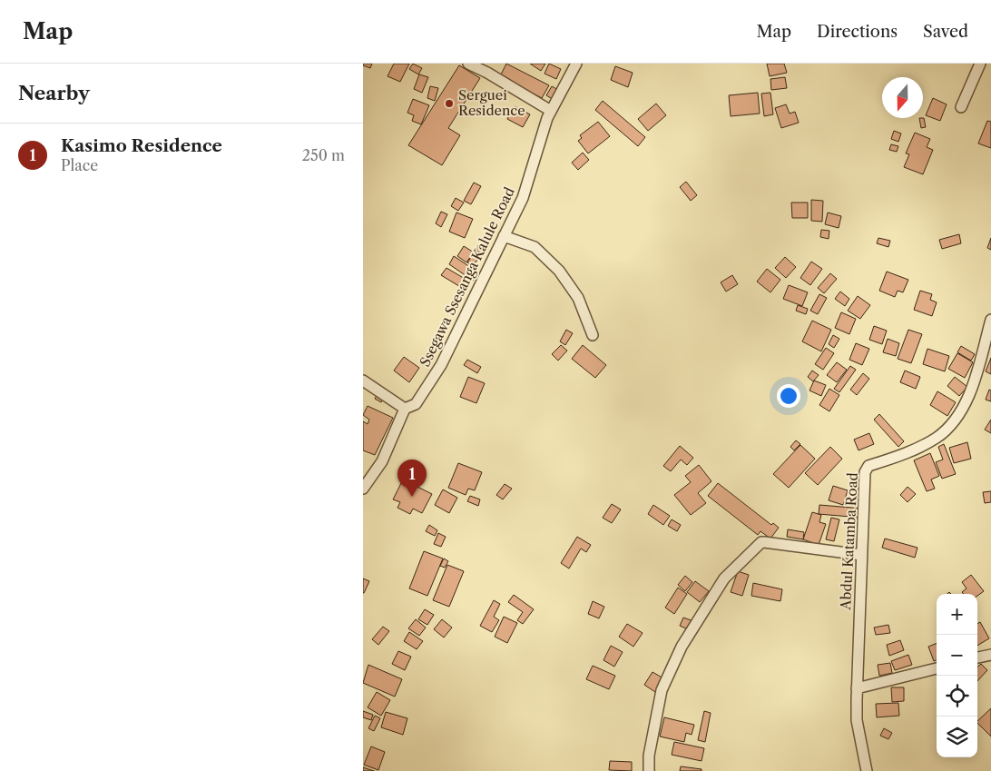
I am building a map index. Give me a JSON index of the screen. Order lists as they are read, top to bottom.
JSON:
{
  "streets": {
    "street": ["Ssegawa Ssesanga Kalule Road", "Abdul Katamba Road"]
  },
  "places": ["Serguei Residence"],
  "north": "bottom",
  "page": {
    "header": "Map",
    "nav": ["Map", "Directions", "Saved"],
    "heading": "Nearby",
    "list": [
      {
        "mark": "1",
        "name": "Kasimo Residence",
        "note": "Place",
        "value": "250 m"
      }
    ],
    "pins": "1",
    "map_buttons": ["+", "−"]
  }
}
